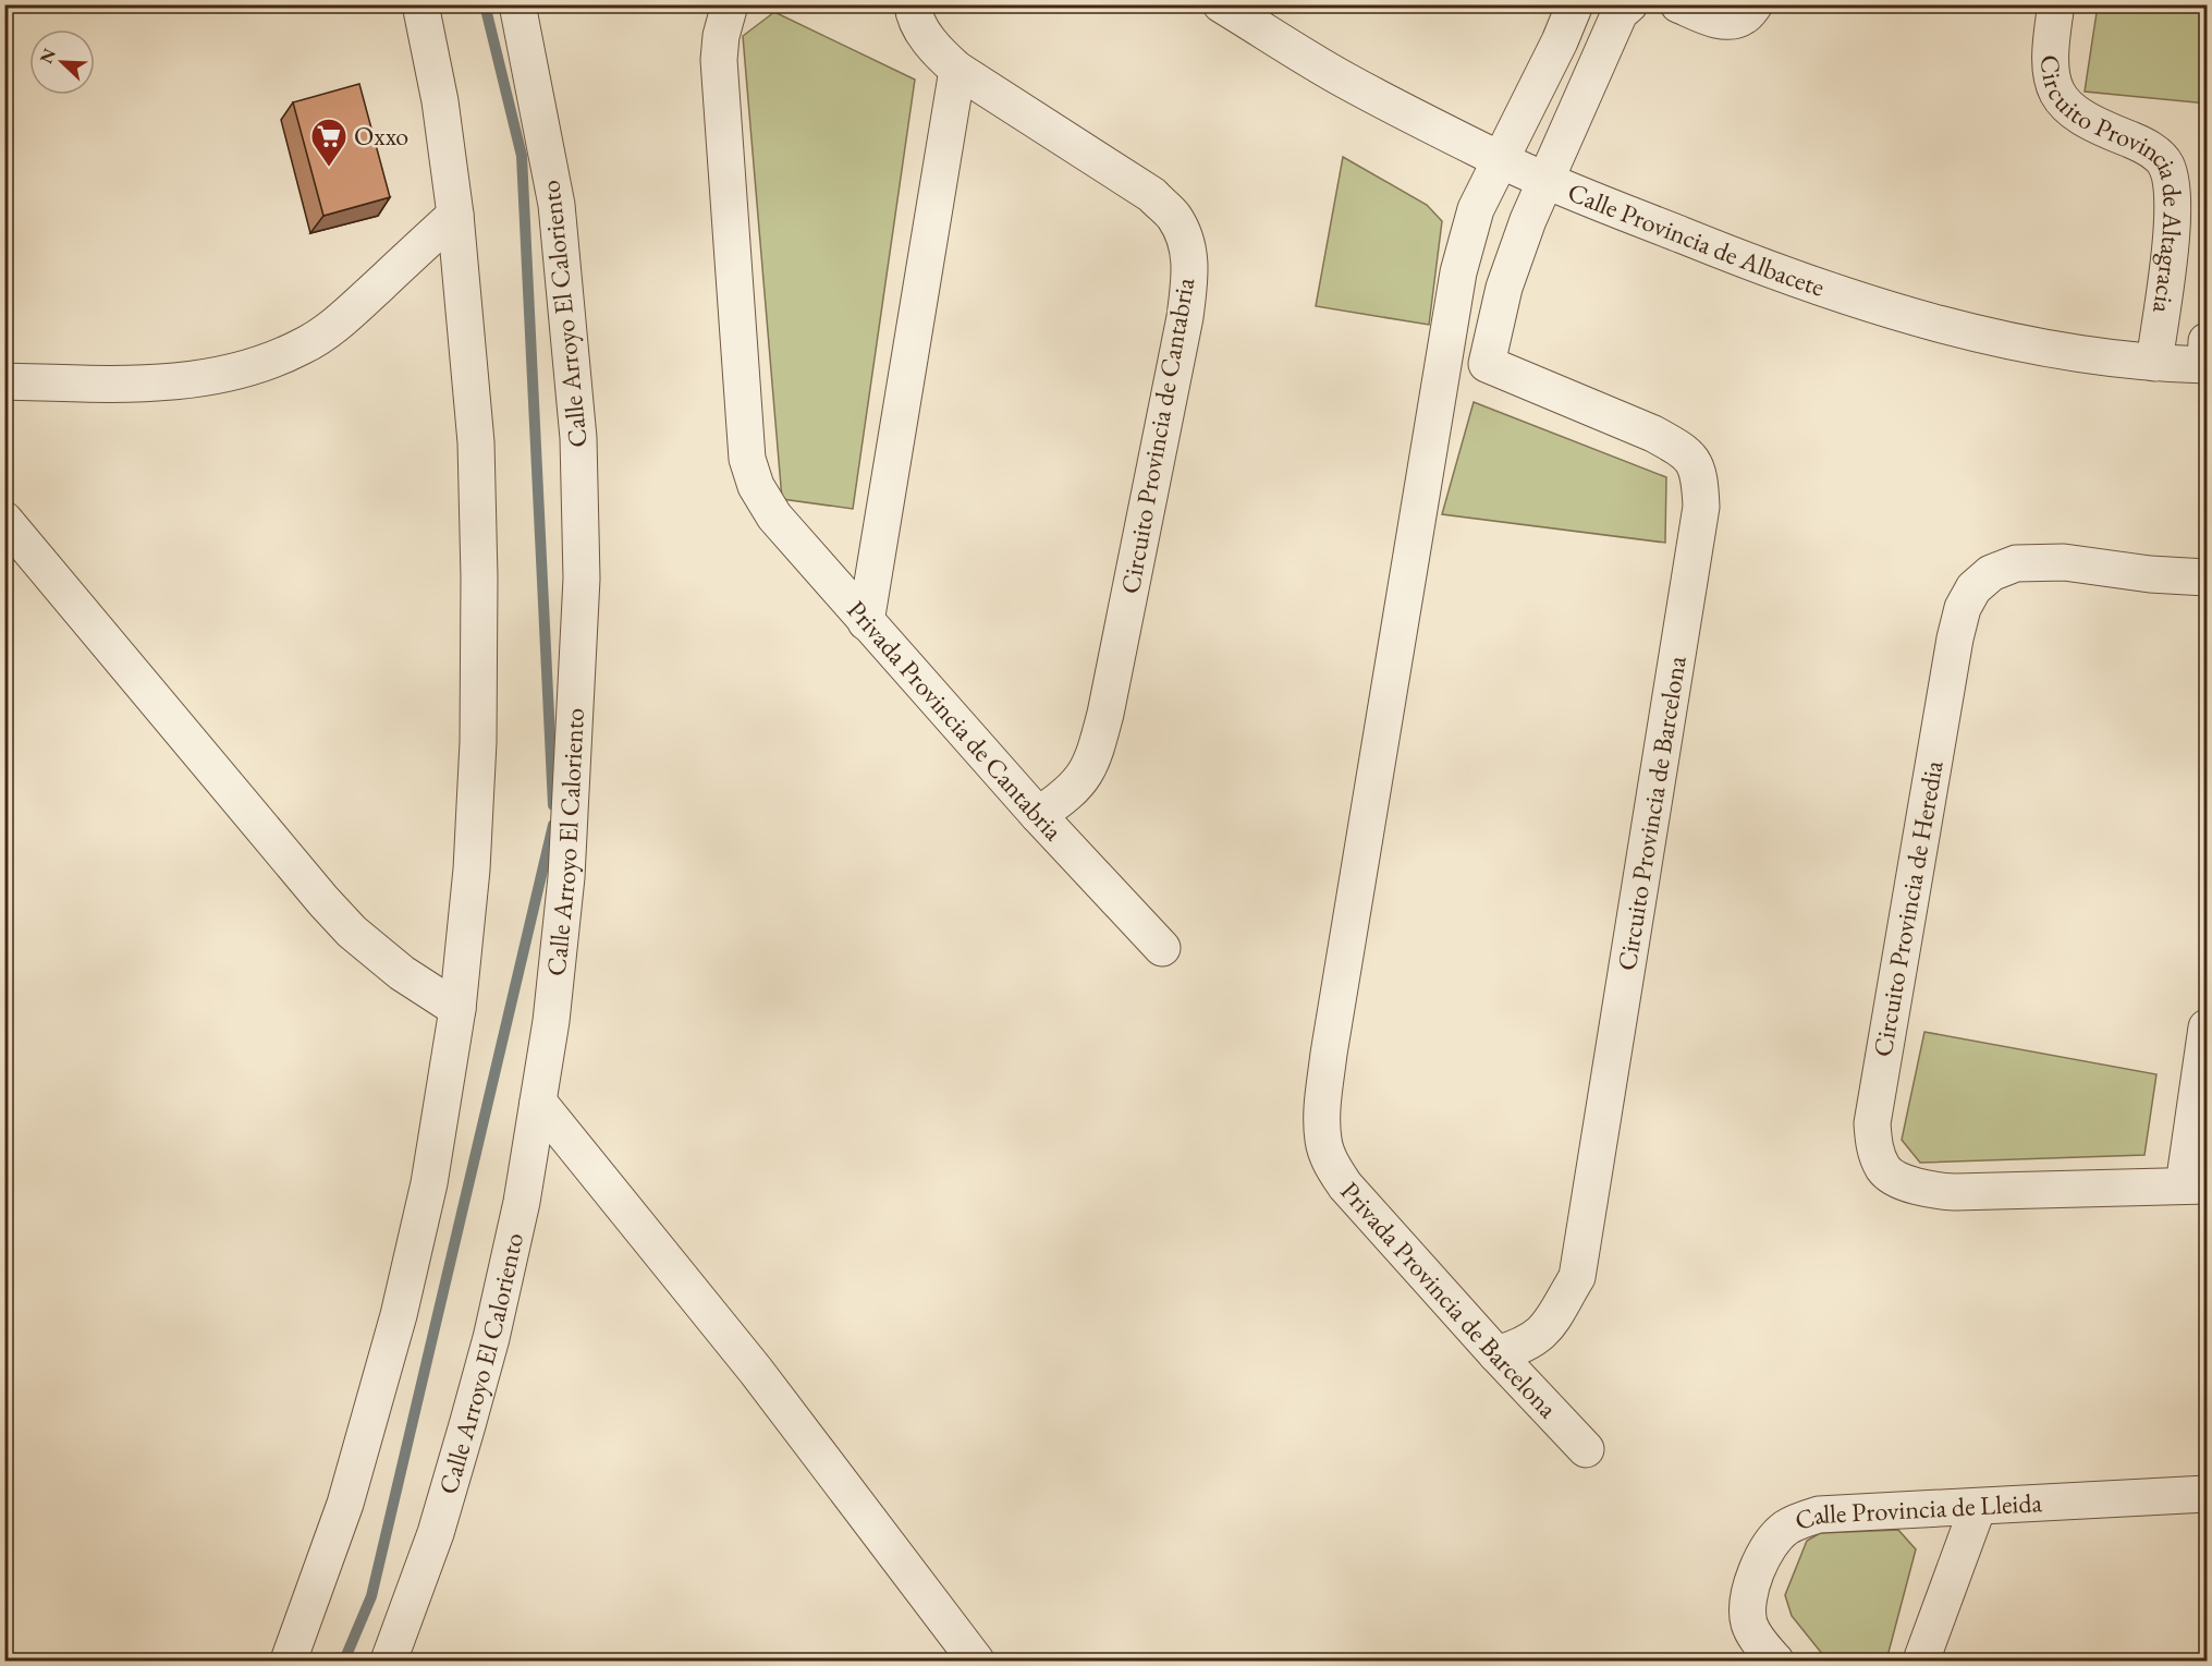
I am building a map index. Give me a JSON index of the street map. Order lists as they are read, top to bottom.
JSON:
{
  "streets": {
    "street": [
      "Circuito Provincia de Altagracia",
      "Calle Provincia de Albacete",
      "Calle Arroyo El Caloriento",
      "Circuito Provincia de Cantabria",
      "Privada Provincia de Cantabria",
      "Circuito Provincia de Barcelona",
      "Circuito Provincia de Heredia",
      "Privada Provincia de Barcelona",
      "Calle Provincia de Lleida"
    ]
  },
  "crossings": [
    ["Circuito Provincia de Altagracia", "Calle Provincia de Albacete"],
    ["Circuito Provincia de Cantabria", "Privada Provincia de Cantabria"],
    ["Circuito Provincia de Barcelona", "Privada Provincia de Barcelona"]
  ],
  "places": {
    "supermarket": ["Oxxo"]
  },
  "north": "top left"
}
